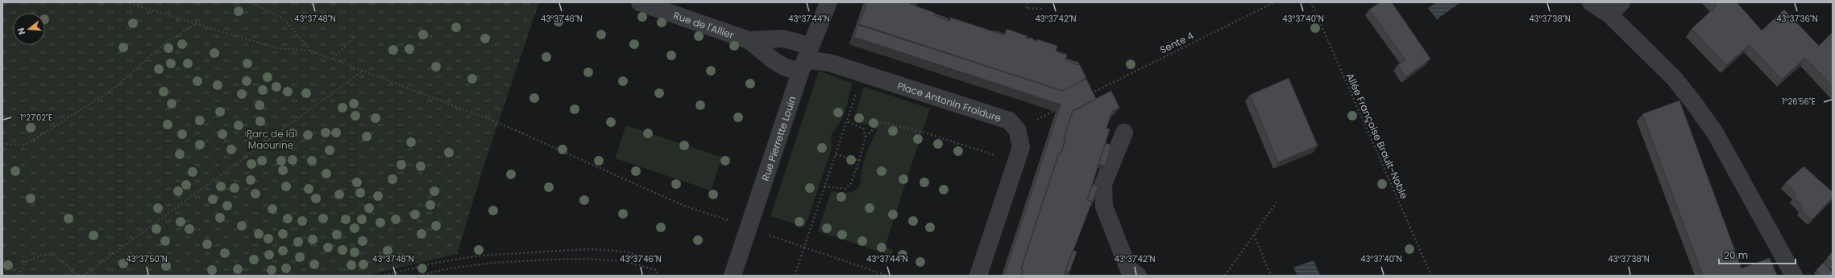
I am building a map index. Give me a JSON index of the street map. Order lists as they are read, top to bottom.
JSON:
{
  "streets": {
    "street": ["Rue de l'Allier", "Place Antonin Froidure", "Rue Pierrette Louin"],
    "path": ["Sente 4", "Allée Françoise Brault-Noble"]
  },
  "crossings": [
    ["Rue de l'Allier", "Place Antonin Froidure"],
    ["Rue de l'Allier", "Rue Pierrette Louin"],
    ["Place Antonin Froidure", "Rue Pierrette Louin"]
  ],
  "parks": ["Parc de la Maourine"],
  "scale_bar": "20 m",
  "north": "left",
  "coordinates": [
    "43°37'36\"N",
    "43°37'44\"N",
    "43°37'38\"N",
    "43°37'48\"N",
    "43°37'46\"N",
    "43°37'42\"N",
    "43°37'40\"N",
    "1°26'56\"E",
    "1°27'02\"E",
    "43°37'50\"N"
  ]
}
